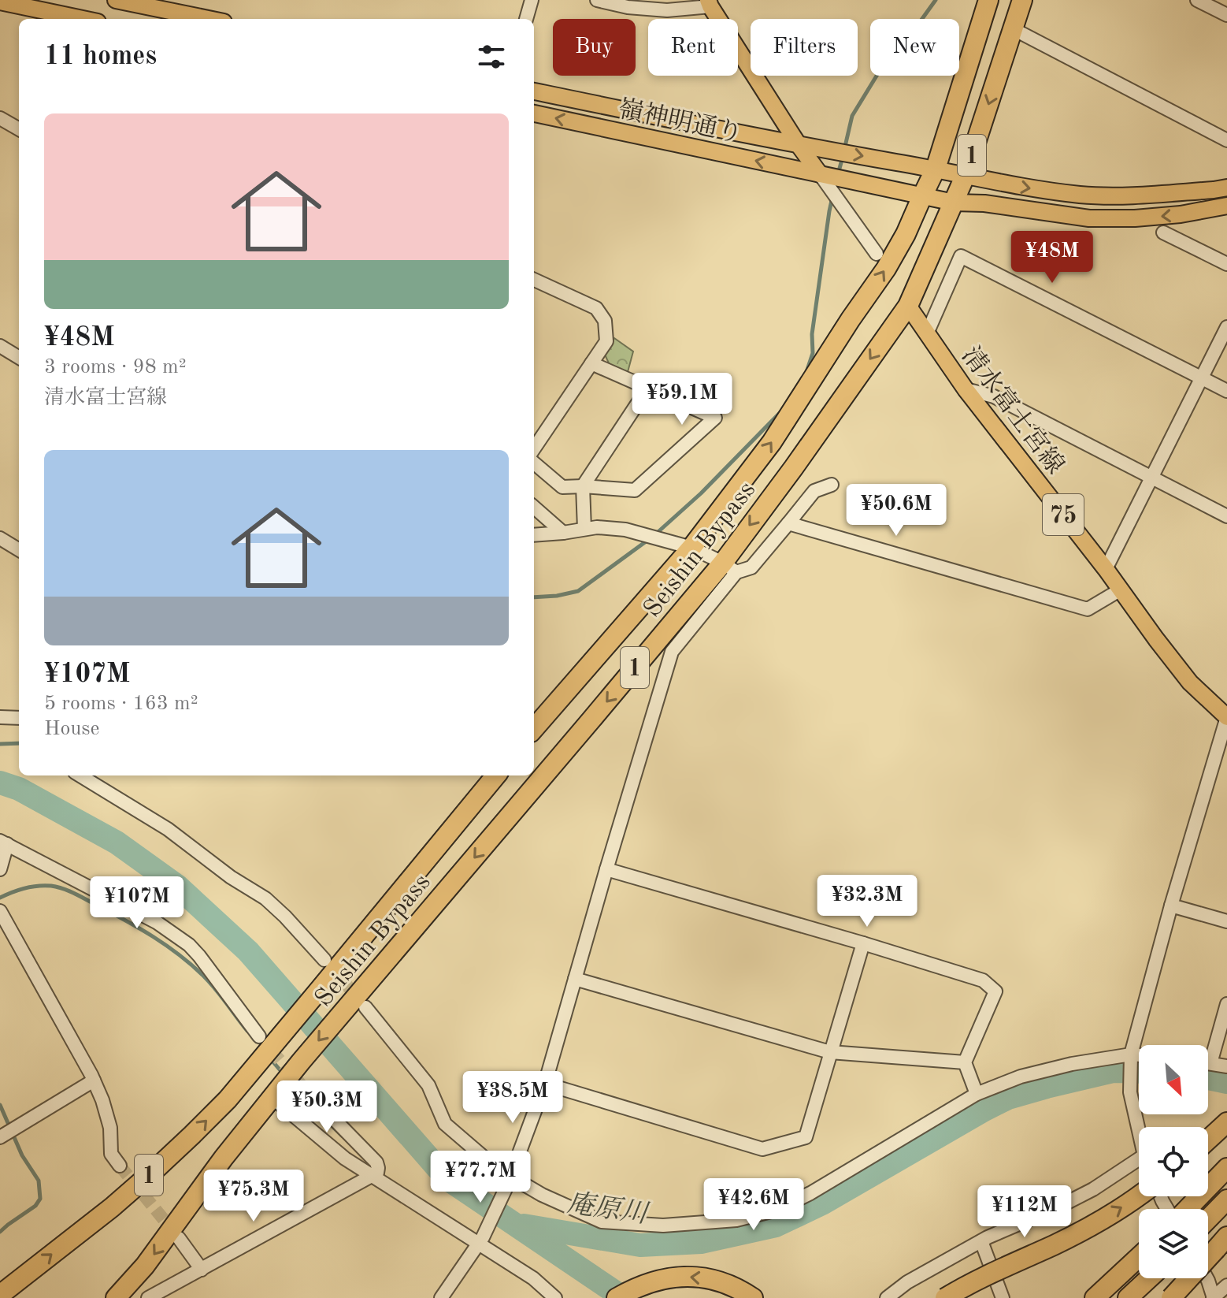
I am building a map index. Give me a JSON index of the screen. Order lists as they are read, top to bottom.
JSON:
{
  "streets": {
    "highway": ["1", "Seishin Bypass"],
    "main road": ["嶺神明通り", "清水富士宮線", "75"]
  },
  "crossings": [
    ["清水富士宮線", "Seishin Bypass"]
  ],
  "water": ["庵原川"],
  "north": "bottom right",
  "page": {
    "chip": [
      "Buy",
      "Rent",
      "Filters",
      "New"
    ],
    "heading": "11 homes",
    "list": [
      {
        "name": "¥48M",
        "note": "3 rooms · 98 m² · 清水富士宮線"
      },
      {
        "name": "¥107M",
        "note": "5 rooms · 163 m² · House"
      }
    ],
    "price": [
      "¥48M",
      "¥59.1M",
      "¥50.6M",
      "¥32.3M",
      "¥107M",
      "¥38.5M",
      "¥50.3M",
      "¥77.7M",
      "¥75.3M",
      "¥42.6M",
      "¥112M"
    ]
  }
}
